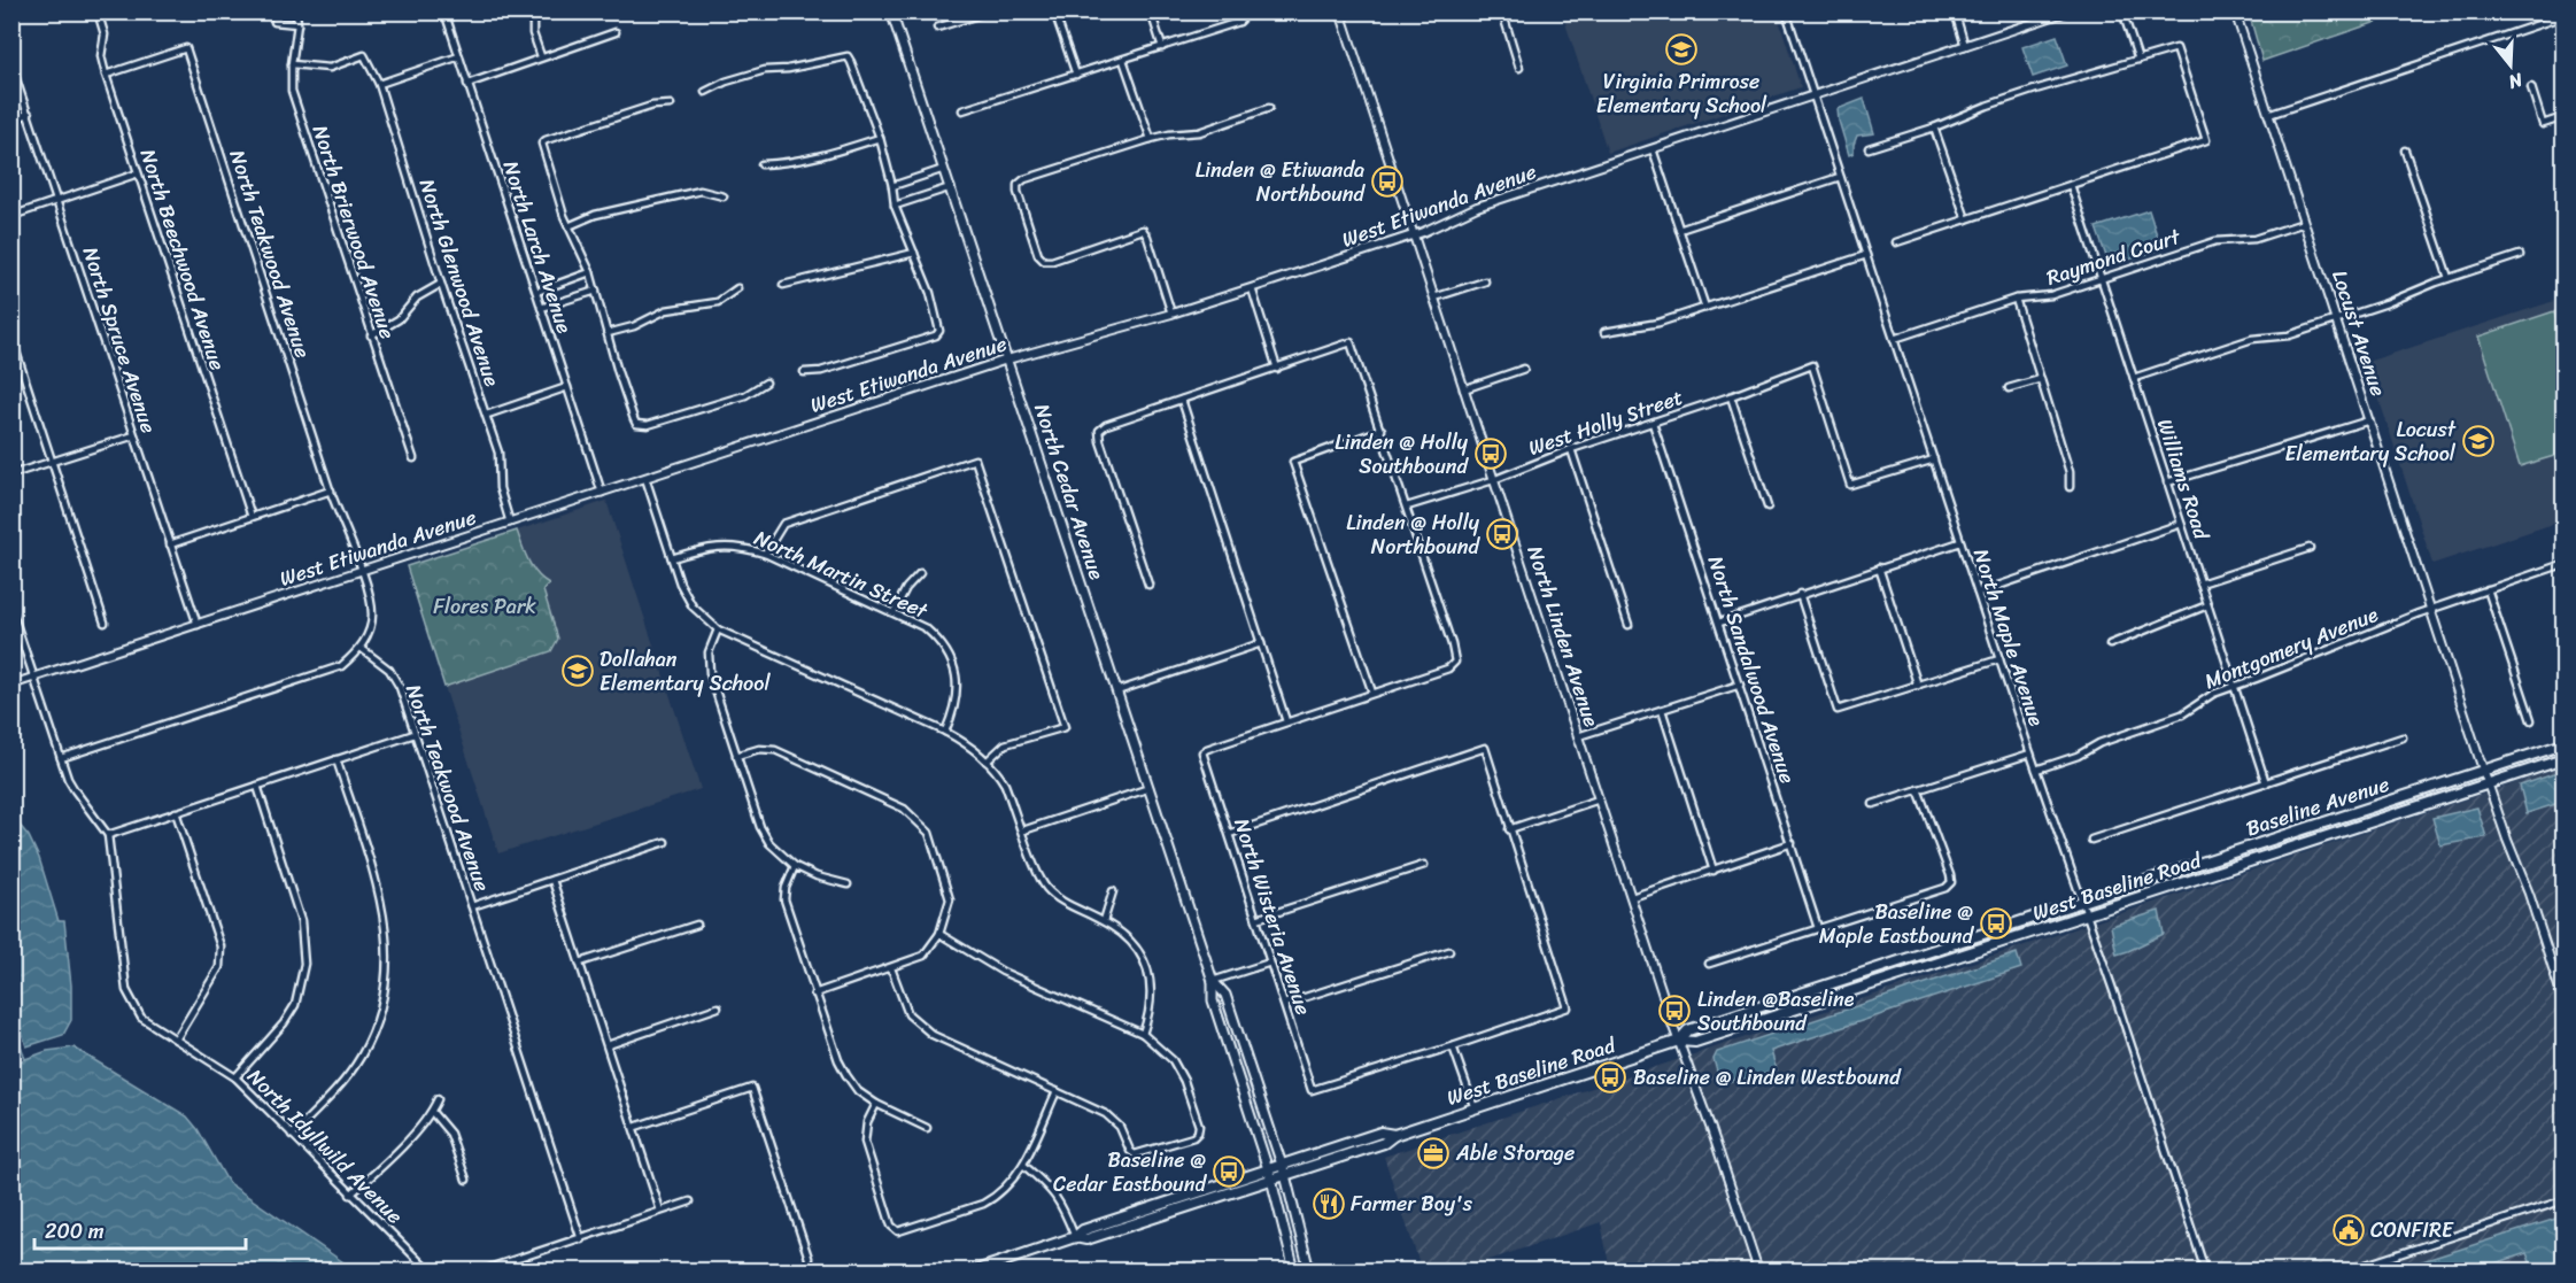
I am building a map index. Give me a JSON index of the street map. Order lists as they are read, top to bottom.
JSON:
{
  "streets": {
    "main road": ["North Cedar Avenue", "Baseline Avenue", "West Baseline Road"],
    "street": [
      "West Etiwanda Avenue",
      "North Brierwood Avenue",
      "North Larch Avenue",
      "North Teakwood Avenue",
      "Raymond Court",
      "North Beechwood Avenue",
      "North Glenwood Avenue",
      "Locust Avenue",
      "North Spruce Avenue",
      "West Holly Street",
      "Williams Road",
      "North Martin Street",
      "North Linden Avenue",
      "North Maple Avenue",
      "Montgomery Avenue",
      "North Sandalwood Avenue",
      "North Wisteria Avenue",
      "North Idyllwild Avenue"
    ]
  },
  "crossings": [
    ["West Etiwanda Avenue", "North Larch Avenue"],
    ["West Etiwanda Avenue", "North Teakwood Avenue"],
    ["West Etiwanda Avenue", "North Glenwood Avenue"],
    ["West Etiwanda Avenue", "North Spruce Avenue"],
    ["West Etiwanda Avenue", "North Cedar Avenue"],
    ["West Etiwanda Avenue", "North Linden Avenue"],
    ["West Etiwanda Avenue", "North Maple Avenue"],
    ["West Etiwanda Avenue", "North Idyllwild Avenue"],
    ["North Brierwood Avenue", "North Glenwood Avenue"],
    ["North Teakwood Avenue", "North Beechwood Avenue"],
    ["Raymond Court", "Locust Avenue"],
    ["Raymond Court", "Williams Road"],
    ["Raymond Court", "North Maple Avenue"],
    ["Locust Avenue", "Montgomery Avenue"],
    ["Locust Avenue", "Baseline Avenue"],
    ["Locust Avenue", "West Baseline Road"],
    ["West Holly Street", "North Linden Avenue"],
    ["West Holly Street", "North Maple Avenue"],
    ["West Holly Street", "North Sandalwood Avenue"],
    ["Williams Road", "Montgomery Avenue"],
    ["North Cedar Avenue", "West Baseline Road"],
    ["North Linden Avenue", "West Baseline Road"],
    ["North Maple Avenue", "Montgomery Avenue"],
    ["North Maple Avenue", "Baseline Avenue"],
    ["North Maple Avenue", "West Baseline Road"],
    ["Baseline Avenue", "West Baseline Road"]
  ],
  "parks": ["Flores Park"],
  "places": {
    "school or university": ["Virginia Primrose Elementary School", "Locust Elementary School", "Dollahan Elementary School"],
    "bus stop": [
      "Linden @ Etiwanda Northbound",
      "Linden @ Holly Southbound",
      "Linden @ Holly Northbound",
      "Baseline @ Maple Eastbound",
      "Linden @Baseline Southbound",
      "Baseline @ Linden Westbound",
      "Baseline @ Cedar Eastbound"
    ],
    "office": ["Able Storage"],
    "restaurant": ["Farmer Boy's"],
    "public building": ["CONFIRE"]
  },
  "scale_bar": "200 m",
  "north": "bottom"
}
